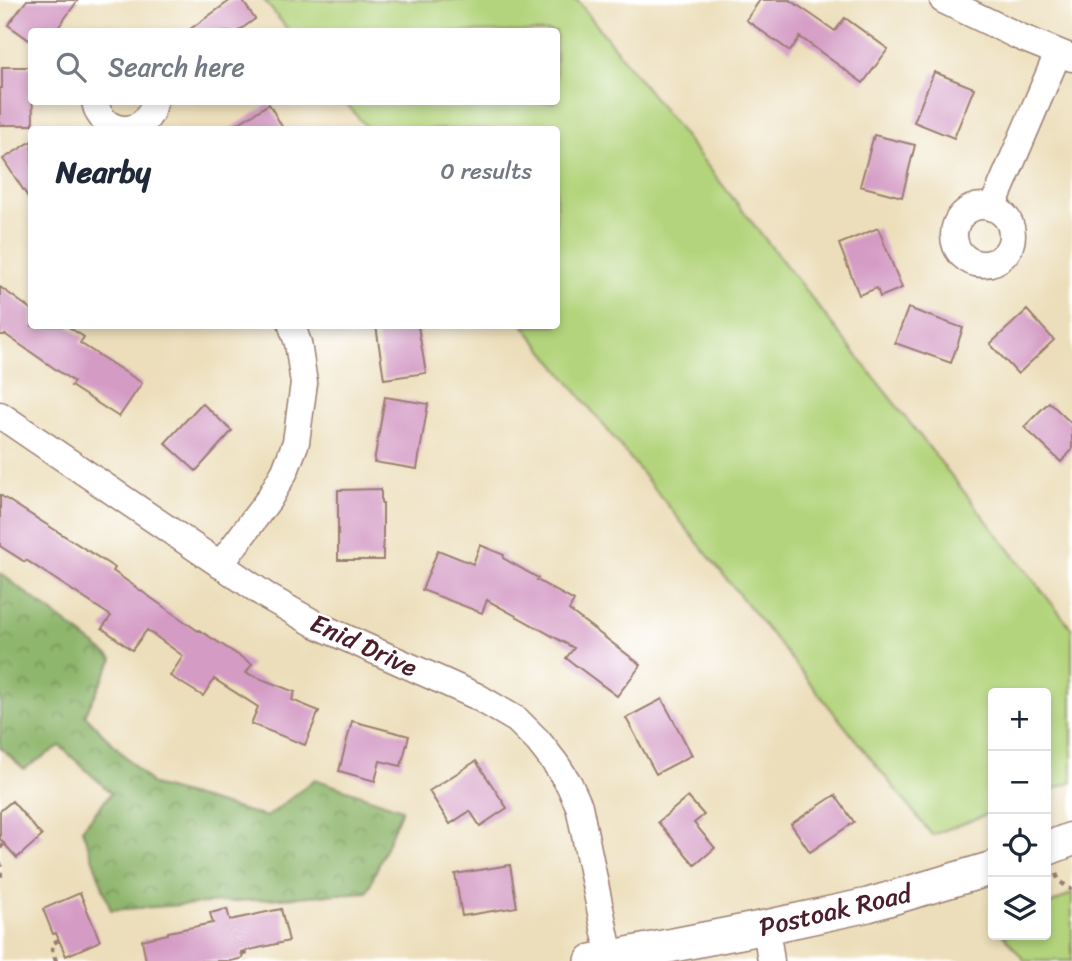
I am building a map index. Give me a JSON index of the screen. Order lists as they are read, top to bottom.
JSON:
{
  "streets": {
    "street": ["Enid Drive", "Postoak Road"]
  },
  "crossings": [
    ["Enid Drive", "Postoak Road"]
  ],
  "page": {
    "search": "Search here",
    "heading": ["Nearby", "0 results"],
    "map_buttons": ["+", "−"]
  }
}
